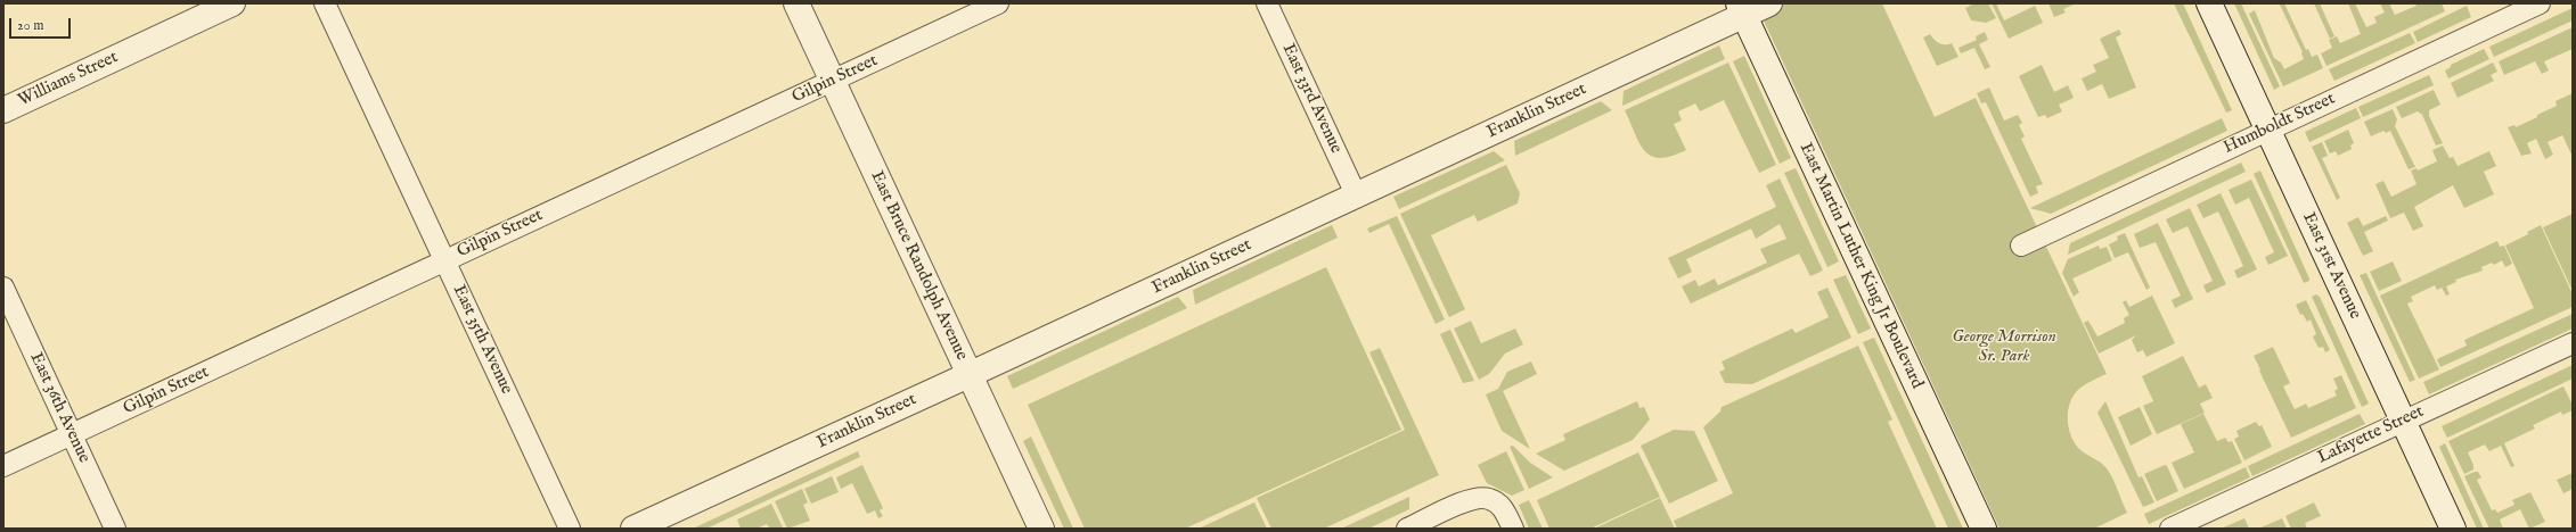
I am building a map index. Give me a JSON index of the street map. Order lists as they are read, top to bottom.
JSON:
{
  "streets": {
    "street": [
      "Williams Street",
      "Gilpin Street",
      "East 33rd Avenue",
      "Franklin Street",
      "Humboldt Street",
      "East Bruce Randolph Avenue",
      "East Martin Luther King Jr Boulevard",
      "East 31st Avenue",
      "East 35th Avenue",
      "East 36th Avenue",
      "Lafayette Street"
    ]
  },
  "crossings": [
    ["Gilpin Street", "East Bruce Randolph Avenue"],
    ["Gilpin Street", "East 35th Avenue"],
    ["Gilpin Street", "East 36th Avenue"],
    ["East 33rd Avenue", "Franklin Street"],
    ["Franklin Street", "East Bruce Randolph Avenue"],
    ["Franklin Street", "East Martin Luther King Jr Boulevard"],
    ["Humboldt Street", "East 31st Avenue"],
    ["East 31st Avenue", "Lafayette Street"]
  ],
  "parks": ["George Morrison Sr. Park"],
  "scale_bar": "20 m"
}
